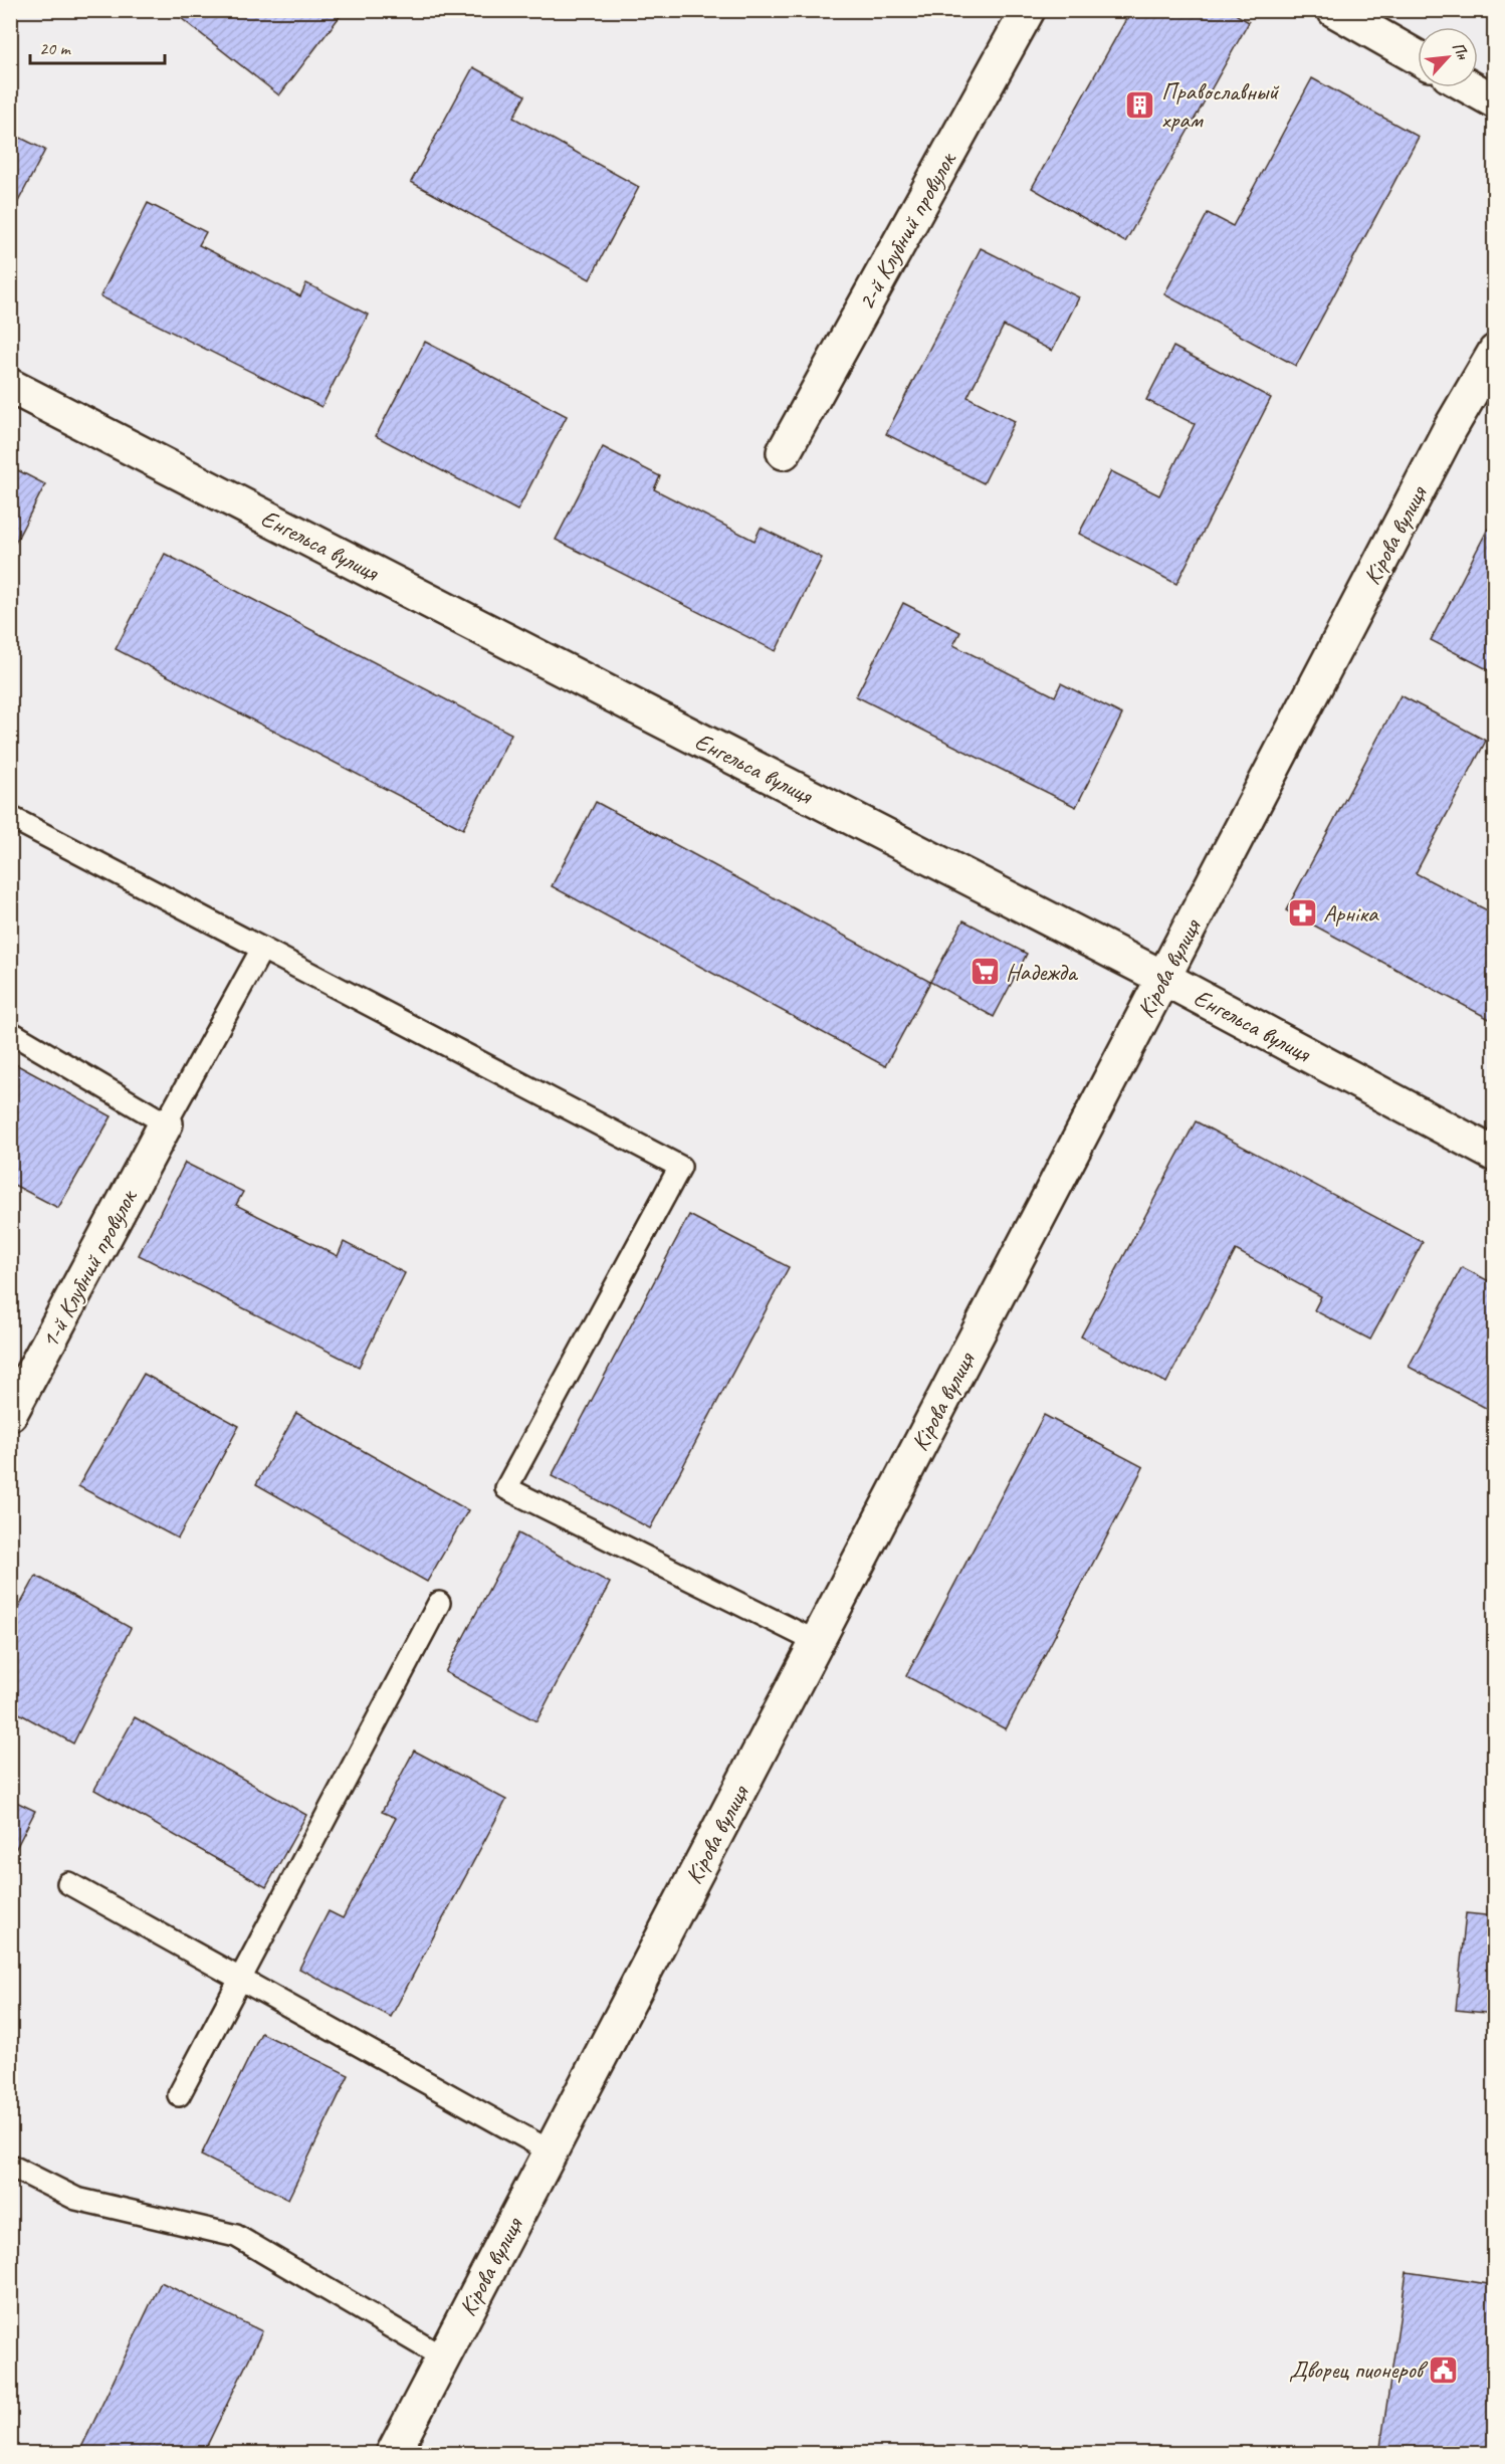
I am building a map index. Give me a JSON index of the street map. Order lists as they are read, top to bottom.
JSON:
{
  "streets": {
    "street": [
      "2-й Клубний провулок",
      "Кірова вулиця",
      "Енгельса вулиця",
      "1-й Клубний провулок"
    ]
  },
  "crossings": [
    ["Кірова вулиця", "Енгельса вулиця"]
  ],
  "places": {
    "building": ["Православный храм"],
    "pharmacy": ["Арніка"],
    "supermarket": ["Надежда"],
    "public building": ["Дворец пионеров"]
  },
  "scale_bar": "20 m",
  "north": "top right"
}
